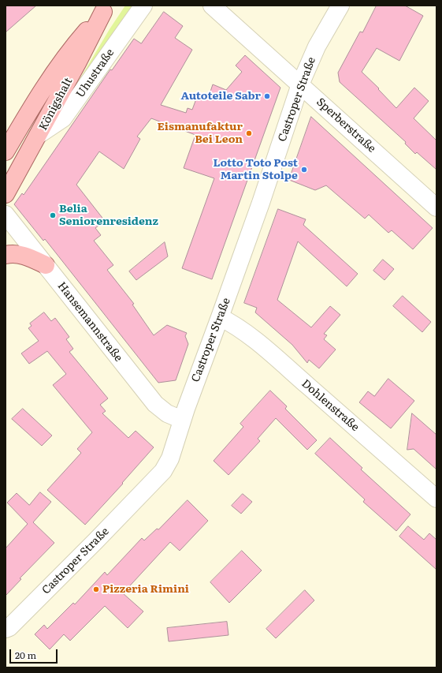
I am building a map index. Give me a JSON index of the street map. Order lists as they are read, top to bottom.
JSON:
{
  "streets": {
    "main road": ["Königshalt"],
    "street": [
      "Uhustraße",
      "Castroper Straße",
      "Sperberstraße",
      "Hansemannstraße",
      "Dohlenstraße"
    ]
  },
  "crossings": [
    ["Uhustraße", "Königshalt"],
    ["Castroper Straße", "Sperberstraße"],
    ["Castroper Straße", "Hansemannstraße"],
    ["Castroper Straße", "Dohlenstraße"]
  ],
  "places": [
    "Autoteile Sabr",
    "Eismanufaktur Bei Leon",
    "Lotto Toto Post Martin Stolpe",
    "Belia Seniorenresidenz",
    "Pizzeria Rimini"
  ],
  "scale_bar": "20 m"
}
